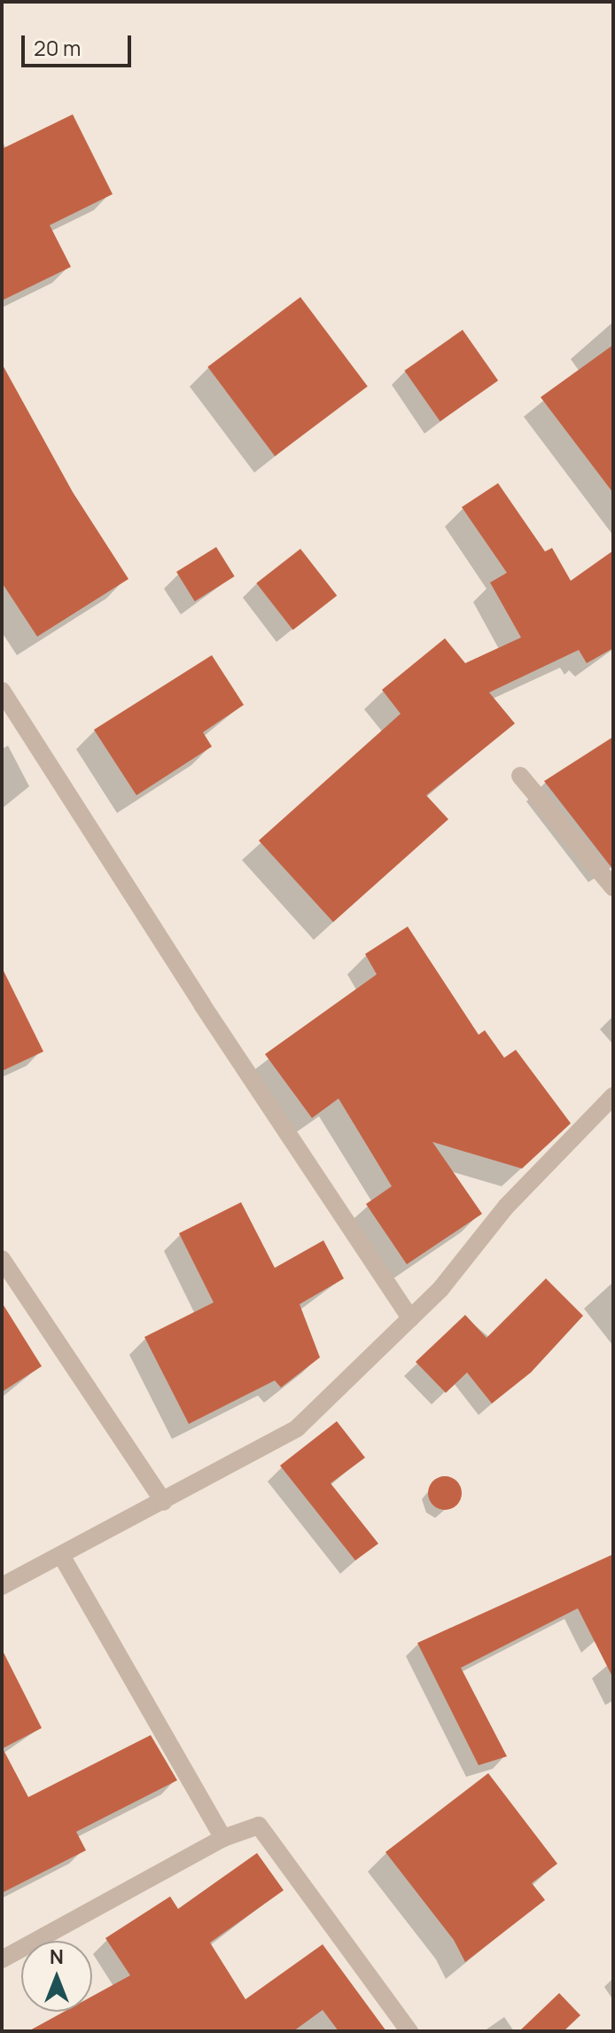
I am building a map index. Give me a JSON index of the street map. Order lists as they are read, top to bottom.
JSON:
{
  "scale_bar": "20 m",
  "north": "top"
}
